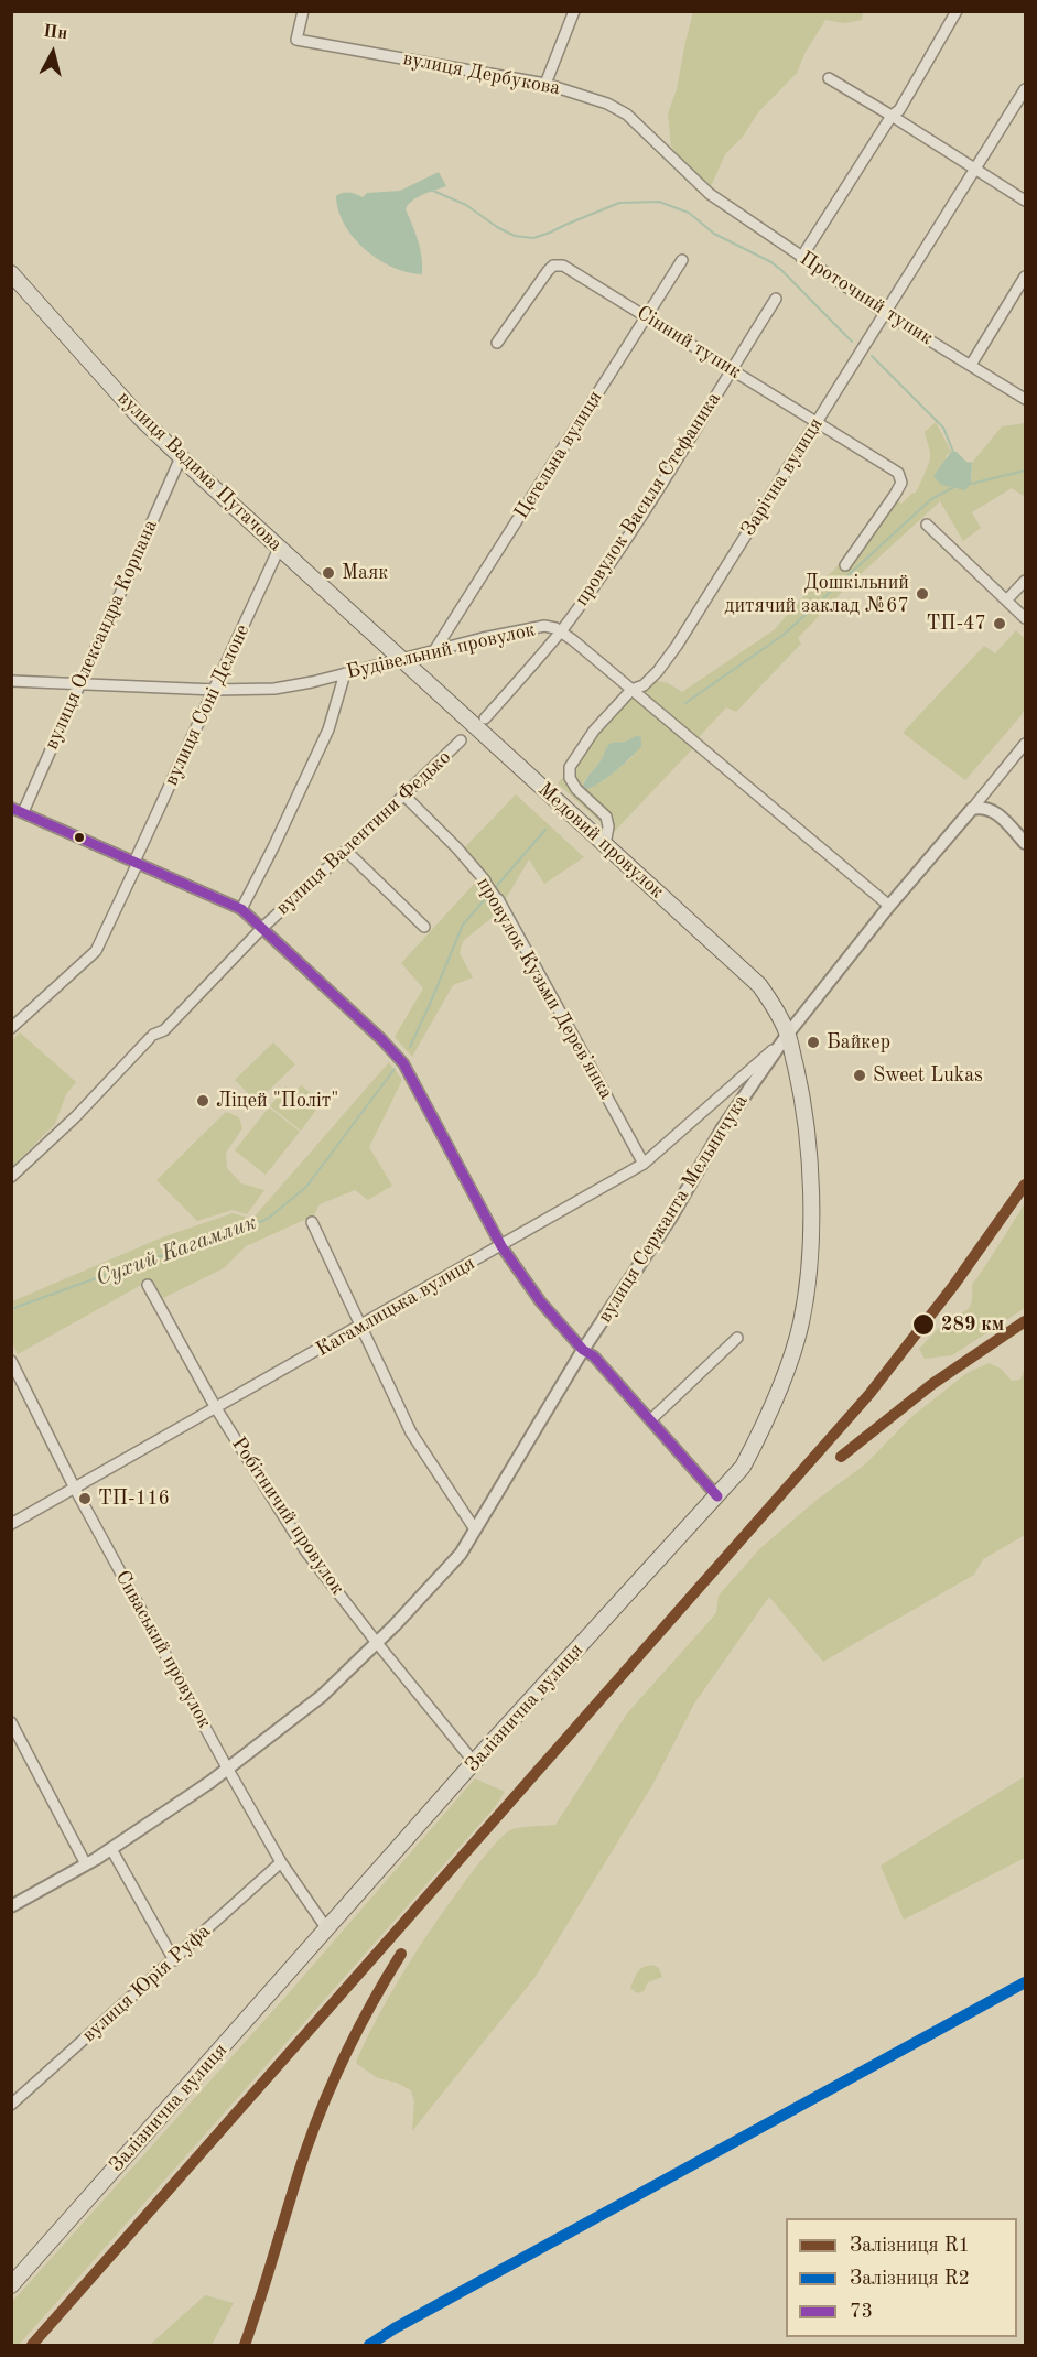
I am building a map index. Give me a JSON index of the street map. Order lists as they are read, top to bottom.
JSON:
{
  "streets": {
    "main road": ["вулиця Вадима Пугачова", "Медовий провулок", "Залізнична вулиця"],
    "street": [
      "вулиця Дербукова",
      "Проточний тупик",
      "Сінний тупик",
      "Цегельна вулиця",
      "Зарічна вулиця",
      "провулок Василя Стефаника",
      "вулиця Олександра Корпана",
      "Будівельний провулок",
      "вулиця Соні Делоне",
      "вулиця Валентини Федько",
      "провулок Кузьми Деревʼянка",
      "вулиця Сержанта Мельничука",
      "Кагамлицька вулиця",
      "Робітничий провулок",
      "Сиваський провулок",
      "вулиця Юрія Руфа"
    ]
  },
  "crossings": [
    ["вулиця Дербукова", "Проточний тупик"],
    ["Проточний тупик", "Зарічна вулиця"],
    ["Сінний тупик", "Цегельна вулиця"],
    ["Сінний тупик", "Зарічна вулиця"],
    ["Сінний тупик", "провулок Василя Стефаника"],
    ["Цегельна вулиця", "Будівельний провулок"],
    ["вулиця Вадима Пугачова", "вулиця Олександра Корпана"],
    ["вулиця Вадима Пугачова", "Будівельний провулок"],
    ["вулиця Вадима Пугачова", "вулиця Соні Делоне"],
    ["вулиця Вадима Пугачова", "Медовий провулок"],
    ["Зарічна вулиця", "Будівельний провулок"],
    ["Зарічна вулиця", "Медовий провулок"],
    ["провулок Василя Стефаника", "Будівельний провулок"],
    ["вулиця Олександра Корпана", "Будівельний провулок"],
    ["Будівельний провулок", "вулиця Соні Делоне"],
    ["Будівельний провулок", "Медовий провулок"],
    ["Будівельний провулок", "вулиця Сержанта Мельничука"],
    ["вулиця Валентини Федько", "провулок Кузьми Деревʼянка"],
    ["Медовий провулок", "вулиця Сержанта Мельничука"],
    ["Медовий провулок", "Кагамлицька вулиця"],
    ["Медовий провулок", "Залізнична вулиця"],
    ["провулок Кузьми Деревʼянка", "Кагамлицька вулиця"],
    ["вулиця Сержанта Мельничука", "Кагамлицька вулиця"],
    ["вулиця Сержанта Мельничука", "Робітничий провулок"],
    ["вулиця Сержанта Мельничука", "Сиваський провулок"],
    ["вулиця Сержанта Мельничука", "Залізнична вулиця"],
    ["Кагамлицька вулиця", "Робітничий провулок"],
    ["Кагамлицька вулиця", "Сиваський провулок"],
    ["Кагамлицька вулиця", "Залізнична вулиця"],
    ["Робітничий провулок", "Залізнична вулиця"],
    ["Сиваський провулок", "Залізнична вулиця"],
    ["Сиваський провулок", "вулиця Юрія Руфа"]
  ],
  "water": ["Сухий Кагамлик"],
  "places": [
    "Маяк",
    "Дошкільний дитячий заклад №67",
    "ТП-47",
    "Байкер",
    "Sweet Lukas",
    "Ліцей \"Політ\"",
    "289 км",
    "ТП-116"
  ],
  "lines": ["transit line 73", "rail line R1", "rail line R2"],
  "legend": ["Залізниця R1", "Залізниця R2", "73"],
  "north": "top"
}
